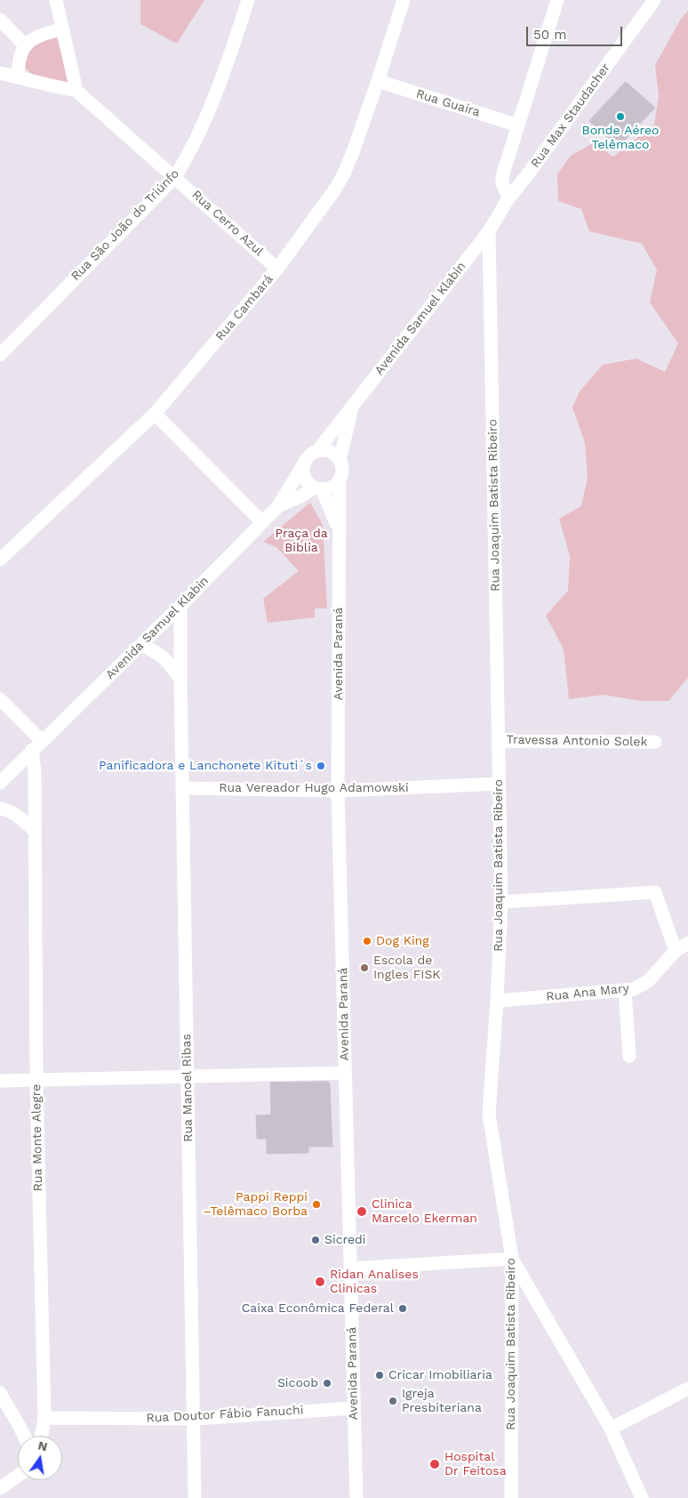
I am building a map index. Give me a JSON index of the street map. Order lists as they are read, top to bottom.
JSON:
{
  "streets": {
    "street": [
      "Rua Guaíra",
      "Rua Max Staudacher",
      "Rua Cerro Azul",
      "Rua São João do Triúnfo",
      "Rua Cambará",
      "Avenida Samuel Klabin",
      "Rua Joaquim Batista Ribeiro",
      "Avenida Paraná",
      "Travessa Antonio Solek",
      "Rua Vereador Hugo Adamowski",
      "Rua Ana Mary",
      "Rua Manoel Ribas",
      "Rua Monte Alegre",
      "Rua Doutor Fábio Fanuchi"
    ]
  },
  "crossings": [
    ["Rua Guaíra", "Rua Cambará"],
    ["Rua Max Staudacher", "Avenida Samuel Klabin"],
    ["Rua Max Staudacher", "Rua Joaquim Batista Ribeiro"],
    ["Rua Cerro Azul", "Rua São João do Triúnfo"],
    ["Rua Cerro Azul", "Rua Cambará"],
    ["Avenida Samuel Klabin", "Rua Joaquim Batista Ribeiro"],
    ["Avenida Samuel Klabin", "Avenida Paraná"],
    ["Avenida Samuel Klabin", "Rua Manoel Ribas"],
    ["Avenida Samuel Klabin", "Rua Monte Alegre"],
    ["Rua Joaquim Batista Ribeiro", "Travessa Antonio Solek"],
    ["Rua Joaquim Batista Ribeiro", "Rua Vereador Hugo Adamowski"],
    ["Rua Joaquim Batista Ribeiro", "Rua Ana Mary"],
    ["Avenida Paraná", "Rua Vereador Hugo Adamowski"],
    ["Avenida Paraná", "Rua Doutor Fábio Fanuchi"],
    ["Rua Vereador Hugo Adamowski", "Rua Manoel Ribas"],
    ["Rua Manoel Ribas", "Rua Doutor Fábio Fanuchi"],
    ["Rua Monte Alegre", "Rua Doutor Fábio Fanuchi"]
  ],
  "parks": ["Praça da Biblia"],
  "places": [
    "Bonde Aéreo Telêmaco",
    "Panificadora e Lanchonete Kituti´s",
    "Dog King",
    "Escola de Ingles FISK",
    "Pappi Reppi –Telêmaco Borba",
    "Clinica Marcelo Ekerman",
    "Sicredi",
    "Ridan Analises Clinicas",
    "Caixa Econômica Federal",
    "Cricar Imobiliaria",
    "Sicoob",
    "Igreja Presbiteriana",
    "Hospital Dr Feitosa"
  ],
  "scale_bar": "50 m",
  "north": "top"
}
